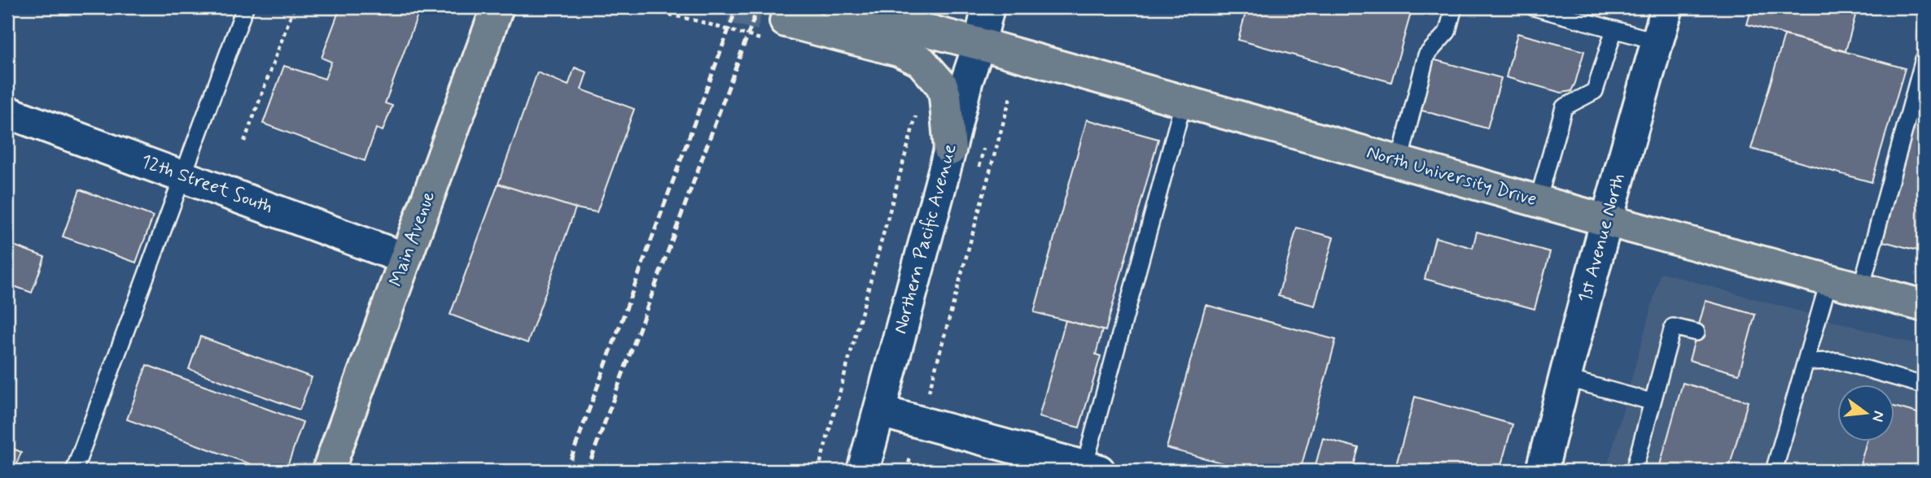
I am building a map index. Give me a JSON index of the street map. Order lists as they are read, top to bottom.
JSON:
{
  "streets": {
    "main road": ["North University Drive", "Main Avenue"],
    "street": ["12th Street South", "1st Avenue North", "Northern Pacific Avenue"]
  },
  "crossings": [
    ["North University Drive", "1st Avenue North"],
    ["North University Drive", "Northern Pacific Avenue"],
    ["12th Street South", "Main Avenue"]
  ],
  "north": "right"
}
